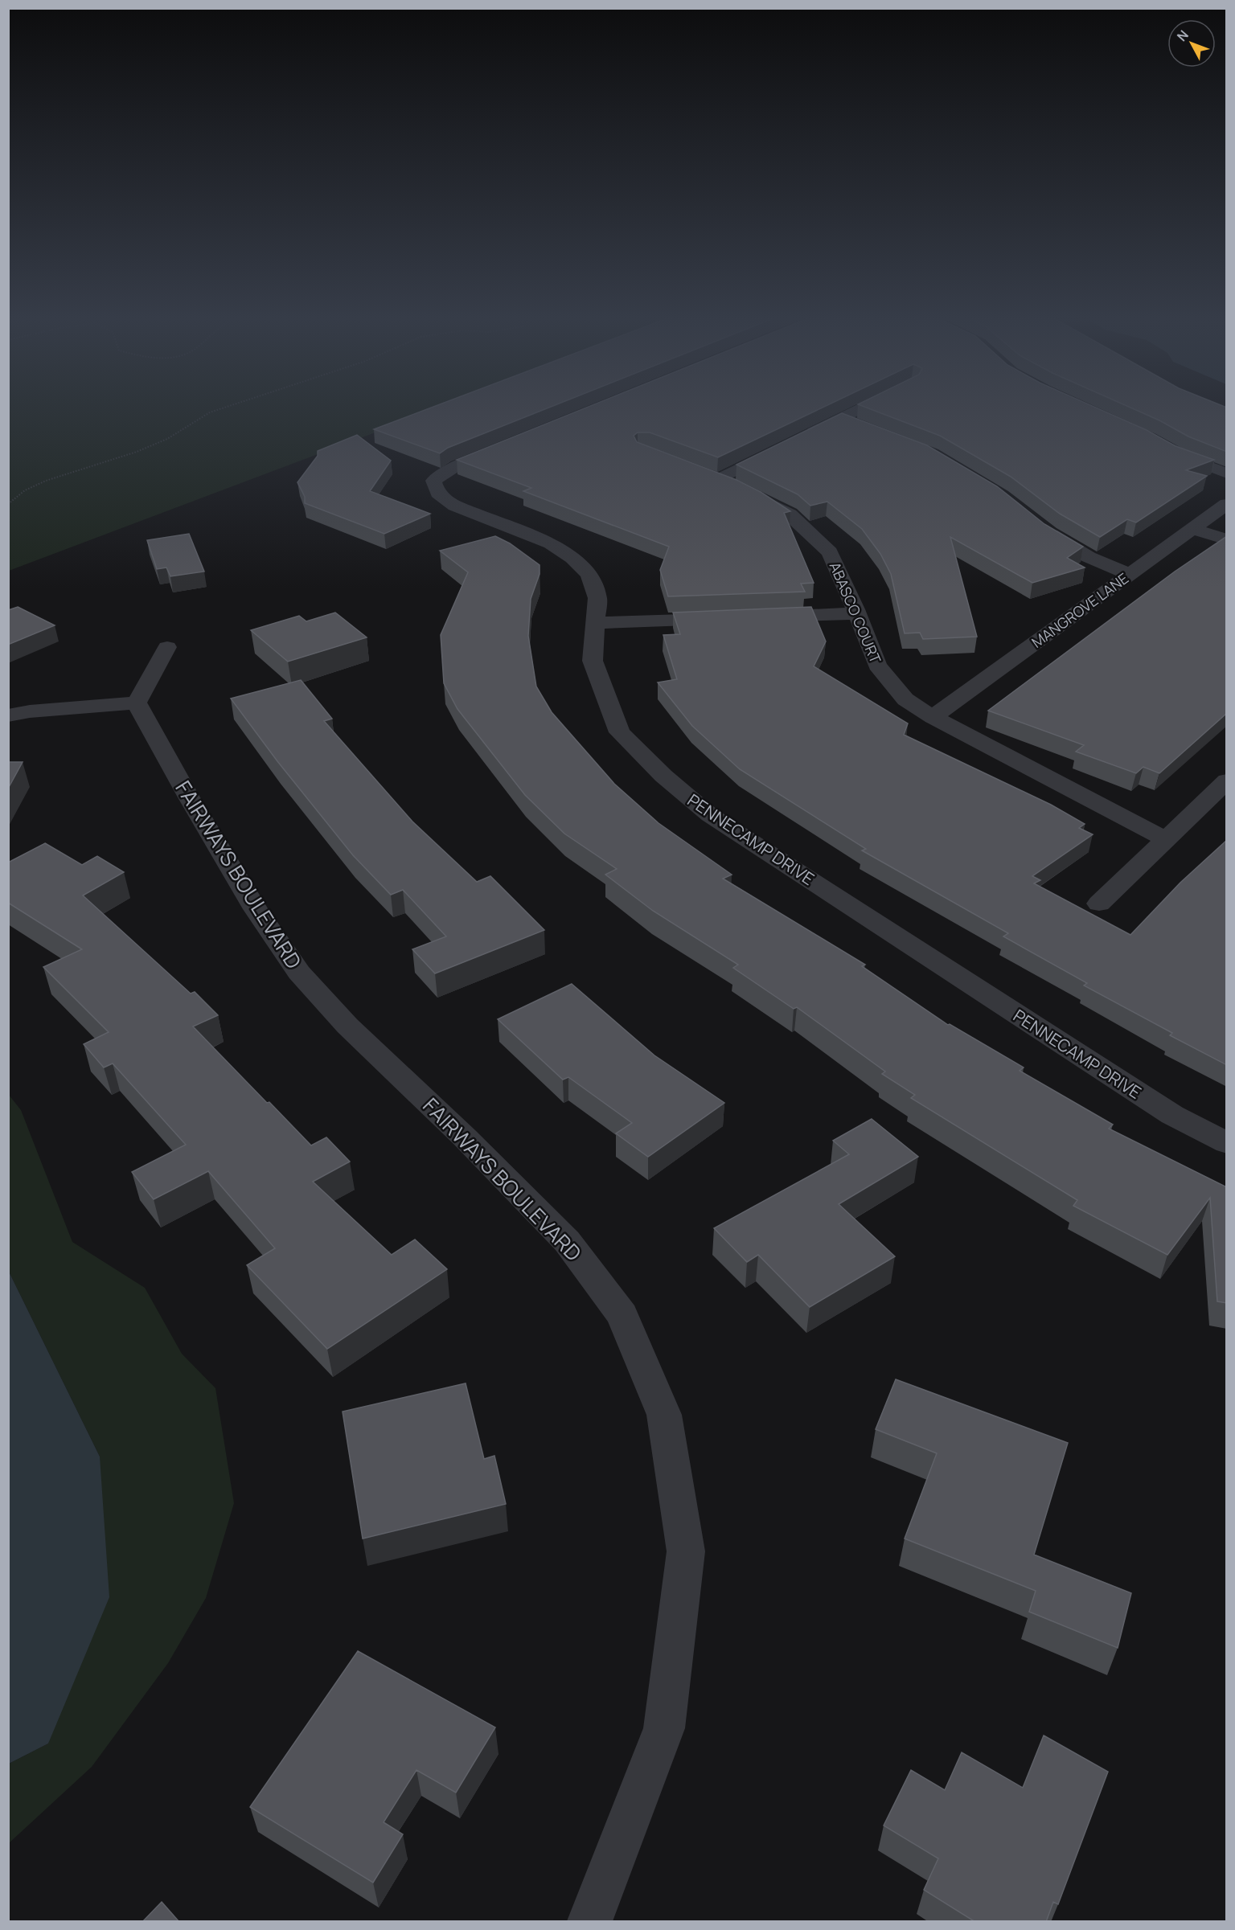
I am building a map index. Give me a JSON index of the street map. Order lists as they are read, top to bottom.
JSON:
{
  "streets": {
    "street": [
      "MANGROVE LANE",
      "ABASCO COURT",
      "PENNECAMP DRIVE",
      "FAIRWAYS BOULEVARD"
    ]
  },
  "crossings": [
    ["MANGROVE LANE", "ABASCO COURT"]
  ],
  "north": "top left"
}
